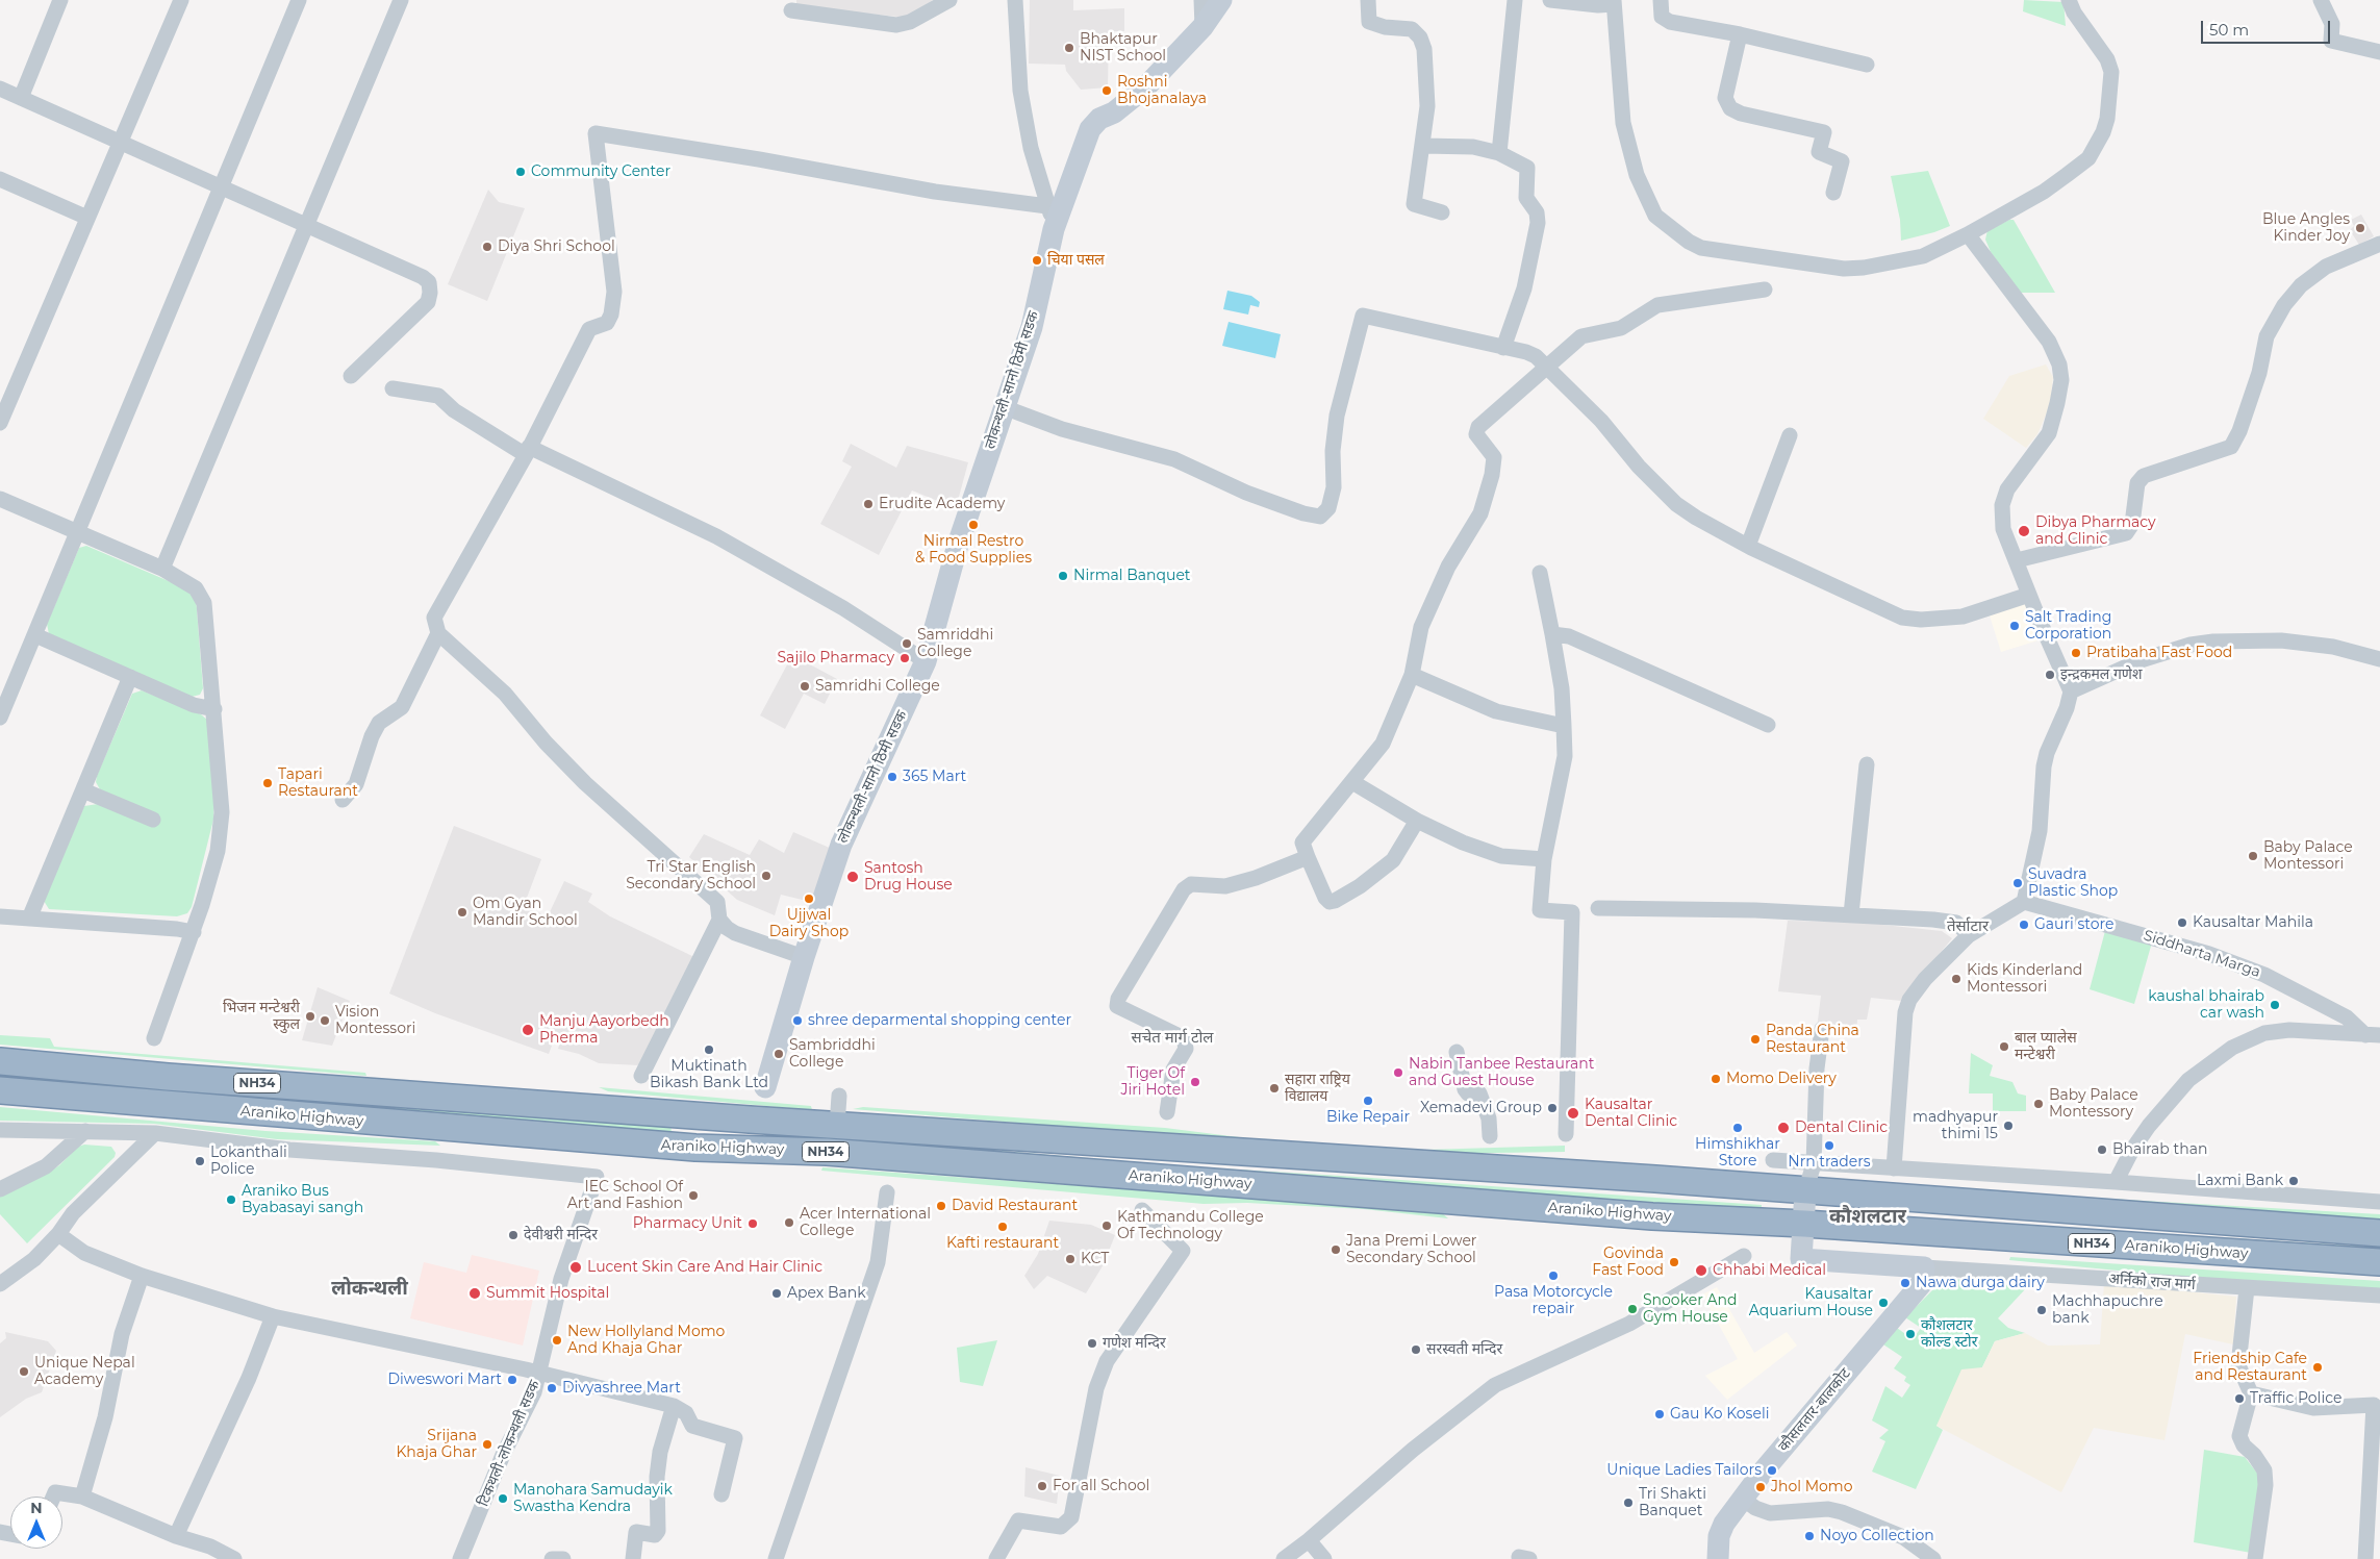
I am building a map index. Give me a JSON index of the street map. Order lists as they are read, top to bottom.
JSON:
{
  "streets": {
    "highway": ["NH34", "Araniko Highway"],
    "main road": ["लोकन्थली-सानो ठिमी सडक", "कौसलतार-बालकोट"],
    "street": ["Siddharta Marga", "अर्निको राज मार्ग", "टिकथली-लोकन्थली सडक"]
  },
  "crossings": [
    ["अर्निको राज मार्ग", "कौसलतार-बालकोट"]
  ],
  "districts": [
    "तेर्साटार",
    "सचेत मार्ग टोल",
    "कौशलटार",
    "लोकन्थली"
  ],
  "places": [
    "Bhaktapur NIST School",
    "Roshni Bhojanalaya",
    "Community Center",
    "Blue Angles Kinder Joy",
    "Diya Shri School",
    "चिया पसल",
    "Erudite Academy",
    "Nirmal Restro & Food Supplies",
    "Dibya Pharmacy and Clinic",
    "Nirmal Banquet",
    "Salt Trading Corporation",
    "Samriddhi College",
    "Pratibaha Fast Food",
    "Sajilo Pharmacy",
    "इन्द्रकमल गणेश",
    "Samridhi College",
    "365 Mart",
    "Tapari Restaurant",
    "Baby Palace Montessori",
    "Tri Star English Secondary School",
    "Santosh Drug House",
    "Suvadra Plastic Shop",
    "Ujjwal Dairy Shop",
    "Om Gyan Mandir School",
    "Kausaltar Mahila",
    "Gauri store",
    "Kids Kinderland Montessori",
    "kaushal bhairab car wash",
    "भिजन मन्टेश्वरी स्कुल",
    "Vision Montessori",
    "shree deparmental shopping center",
    "Manju Aayorbedh Pherma",
    "Panda China Restaurant",
    "बाल प्यालेस मन्टेश्वरी",
    "Muktinath Bikash Bank Ltd",
    "Sambriddhi College",
    "Nabin Tanbee Restaurant and Guest House",
    "Momo Delivery",
    "Tiger Of Jiri Hotel",
    "सहारा राष्ट्रिय विद्यालय",
    "Bike Repair",
    "Baby Palace Montessory",
    "Xemadevi Group",
    "Kausaltar Dental Clinic",
    "madhyapur thimi 15",
    "Himshikhar Store",
    "Dental Clinic",
    "Nrn traders",
    "Bhairab than",
    "Lokanthali Police",
    "Laxmi Bank",
    "IEC School Of Art and Fashion",
    "Araniko Bus Byabasayi sangh",
    "David Restaurant",
    "Acer International College",
    "Pharmacy Unit",
    "Kathmandu College Of Technology",
    "Kafti restaurant",
    "देवीश्वरी मन्दिर",
    "Jana Premi Lower Secondary School",
    "KCT",
    "Govinda Fast Food",
    "Lucent Skin Care And Hair Clinic",
    "Chhabi Medical",
    "Pasa Motorcycle repair",
    "Nawa durga dairy",
    "Summit Hospital",
    "Apex Bank",
    "Kausaltar Aquarium House",
    "Snooker And Gym House",
    "Machhapuchre bank",
    "कौशलटार कोल्ड स्टोर",
    "New Hollyland Momo And Khaja Ghar",
    "गणेश मन्दिर",
    "सरस्वती मन्दिर",
    "Friendship Cafe and Restaurant",
    "Unique Nepal Academy",
    "Diweswori Mart",
    "Divyashree Mart",
    "Traffic Police",
    "Gau Ko Koseli",
    "Srijana Khaja Ghar",
    "Unique Ladies Tailors",
    "For all School",
    "Jhol Momo",
    "Manohara Samudayik Swastha Kendra",
    "Tri Shakti Banquet",
    "Noyo Collection"
  ],
  "scale_bar": "50 m",
  "north": "top"
}
